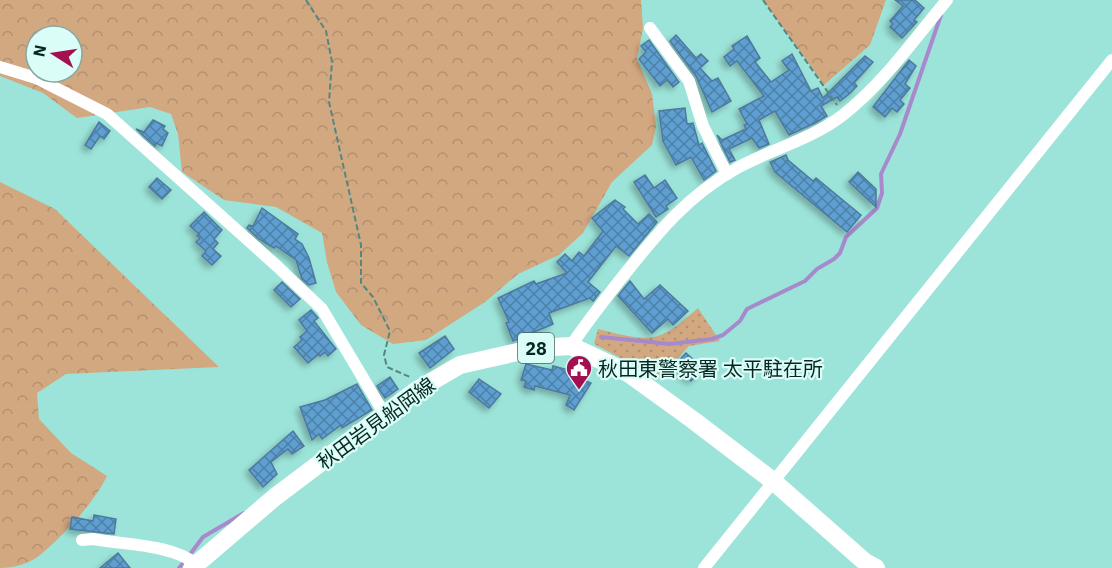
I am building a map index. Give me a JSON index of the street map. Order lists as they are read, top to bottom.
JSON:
{
  "streets": {
    "main road": ["28", "秋田岩見船岡線"]
  },
  "places": {
    "public building": ["秋田東警察署 太平駐在所"]
  },
  "north": "left"
}
